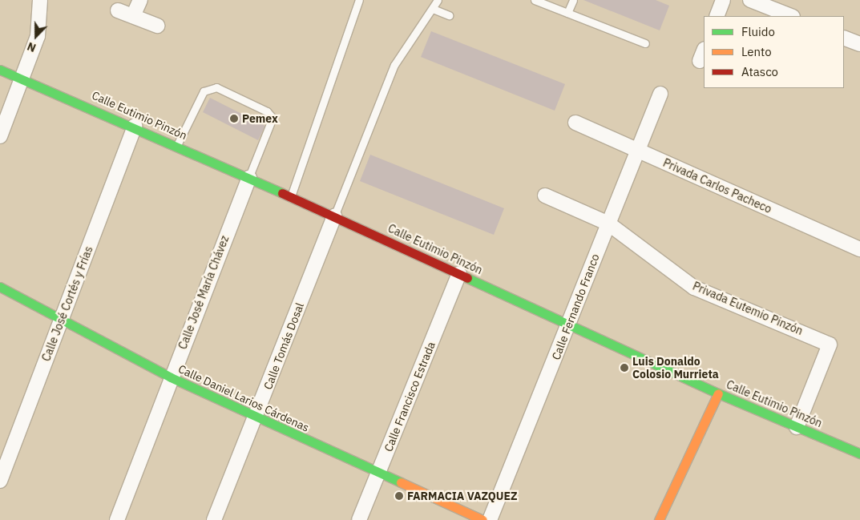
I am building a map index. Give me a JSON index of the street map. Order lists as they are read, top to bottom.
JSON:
{
  "streets": {
    "street": [
      "Calle Eutimio Pinzón",
      "Privada Carlos Pacheco",
      "Calle José María Chávez",
      "Calle José Cortés y Frías",
      "Calle Fernando Franco",
      "Privada Eutemio Pinzón",
      "Calle Tomás Dosal",
      "Calle Francisco Estrada",
      "Calle Daniel Larios Cárdenas"
    ]
  },
  "crossings": [
    ["Calle Eutimio Pinzón", "Calle José María Chávez"],
    ["Calle Eutimio Pinzón", "Calle José Cortés y Frías"],
    ["Calle Eutimio Pinzón", "Calle Fernando Franco"],
    ["Calle Eutimio Pinzón", "Privada Eutemio Pinzón"],
    ["Calle Eutimio Pinzón", "Calle Tomás Dosal"],
    ["Calle Eutimio Pinzón", "Calle Francisco Estrada"],
    ["Privada Carlos Pacheco", "Calle Fernando Franco"],
    ["Calle José María Chávez", "Calle Daniel Larios Cárdenas"],
    ["Calle José Cortés y Frías", "Calle Daniel Larios Cárdenas"],
    ["Calle Fernando Franco", "Privada Eutemio Pinzón"],
    ["Calle Tomás Dosal", "Calle Daniel Larios Cárdenas"],
    ["Calle Francisco Estrada", "Calle Daniel Larios Cárdenas"]
  ],
  "places": ["Pemex", "Luis Donaldo Colosio Murrieta", "FARMACIA VAZQUEZ"],
  "legend": ["Fluido", "Lento", "Atasco"],
  "north": "bottom"
}
